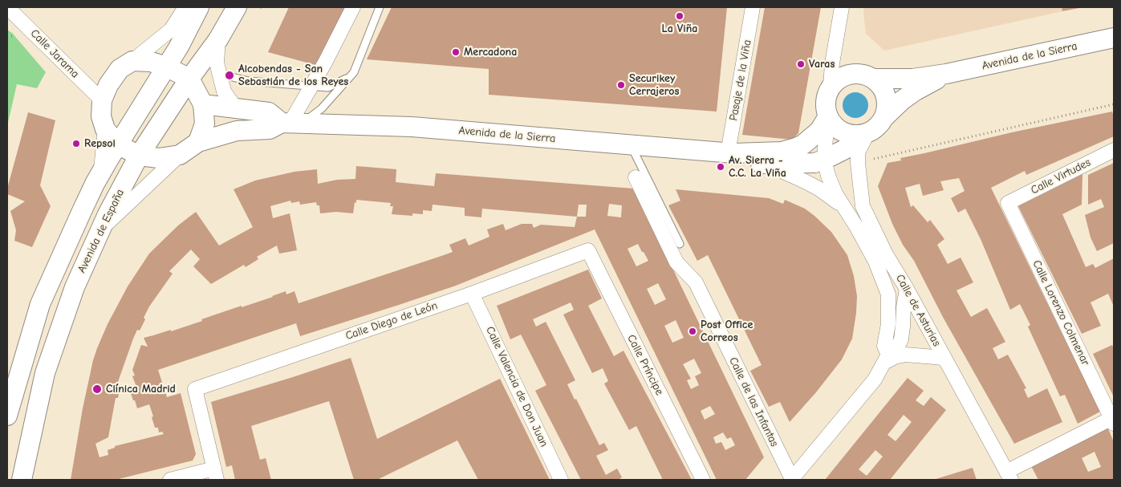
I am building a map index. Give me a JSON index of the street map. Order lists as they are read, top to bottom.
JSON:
{
  "streets": {
    "street": [
      "Calle Jarama",
      "Avenida de la Sierra",
      "Pasaje de la Viña",
      "Calle Virtudes",
      "Avenida de España",
      "Calle de Asturias",
      "Calle Lorenzo Colmenar",
      "Calle Diego de León",
      "Calle Príncipe",
      "Calle Valencia de Don Juan",
      "Calle de las Infantas"
    ]
  },
  "crossings": [
    ["Avenida de la Sierra", "Pasaje de la Viña"],
    ["Avenida de la Sierra", "Calle de Asturias"],
    ["Calle Virtudes", "Calle Lorenzo Colmenar"],
    ["Calle Diego de León", "Calle Príncipe"],
    ["Calle Diego de León", "Calle Valencia de Don Juan"]
  ],
  "places": [
    "La Viña",
    "Mercadona",
    "Varas",
    "Alcobendas - San Sebastián de los Reyes",
    "Securikey Cerrajeros",
    "Repsol",
    "Av. Sierra - C.C. La Viña",
    "Post Office Correos",
    "Clínica Madrid"
  ]
}
